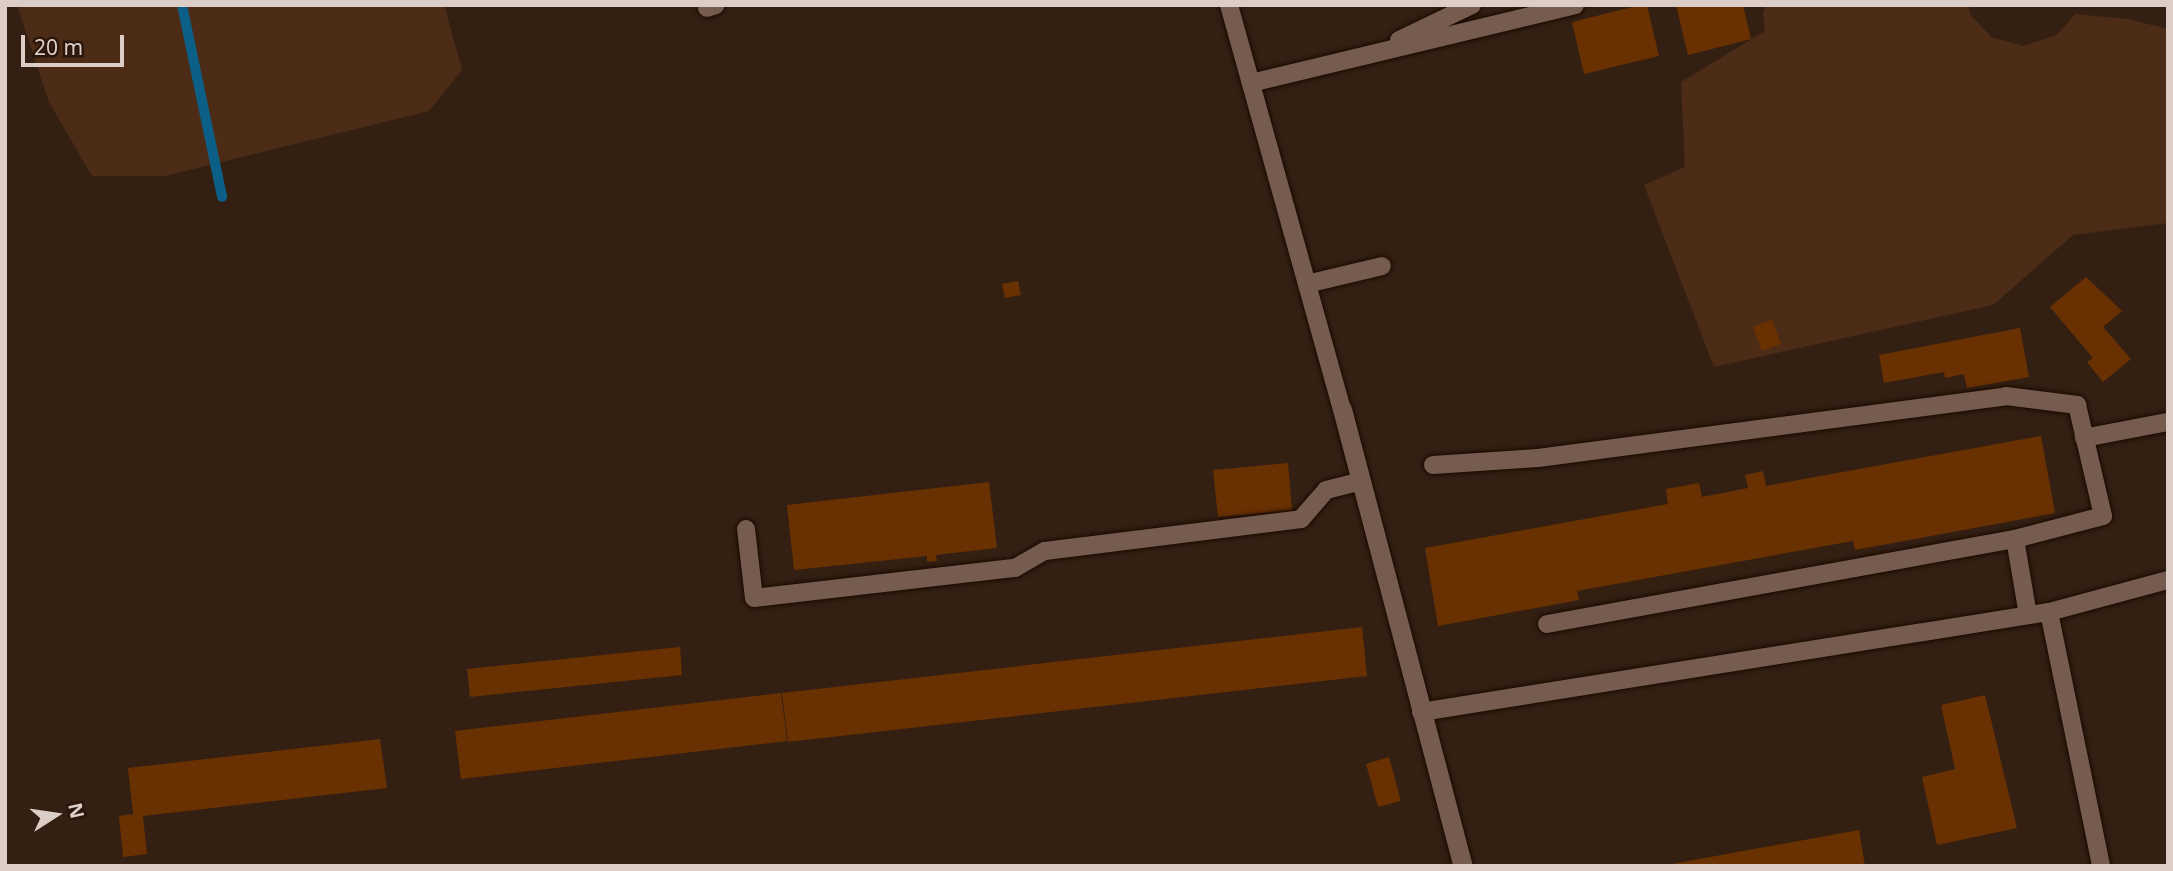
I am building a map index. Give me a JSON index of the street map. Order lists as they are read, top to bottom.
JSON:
{
  "scale_bar": "20 m",
  "north": "right"
}
